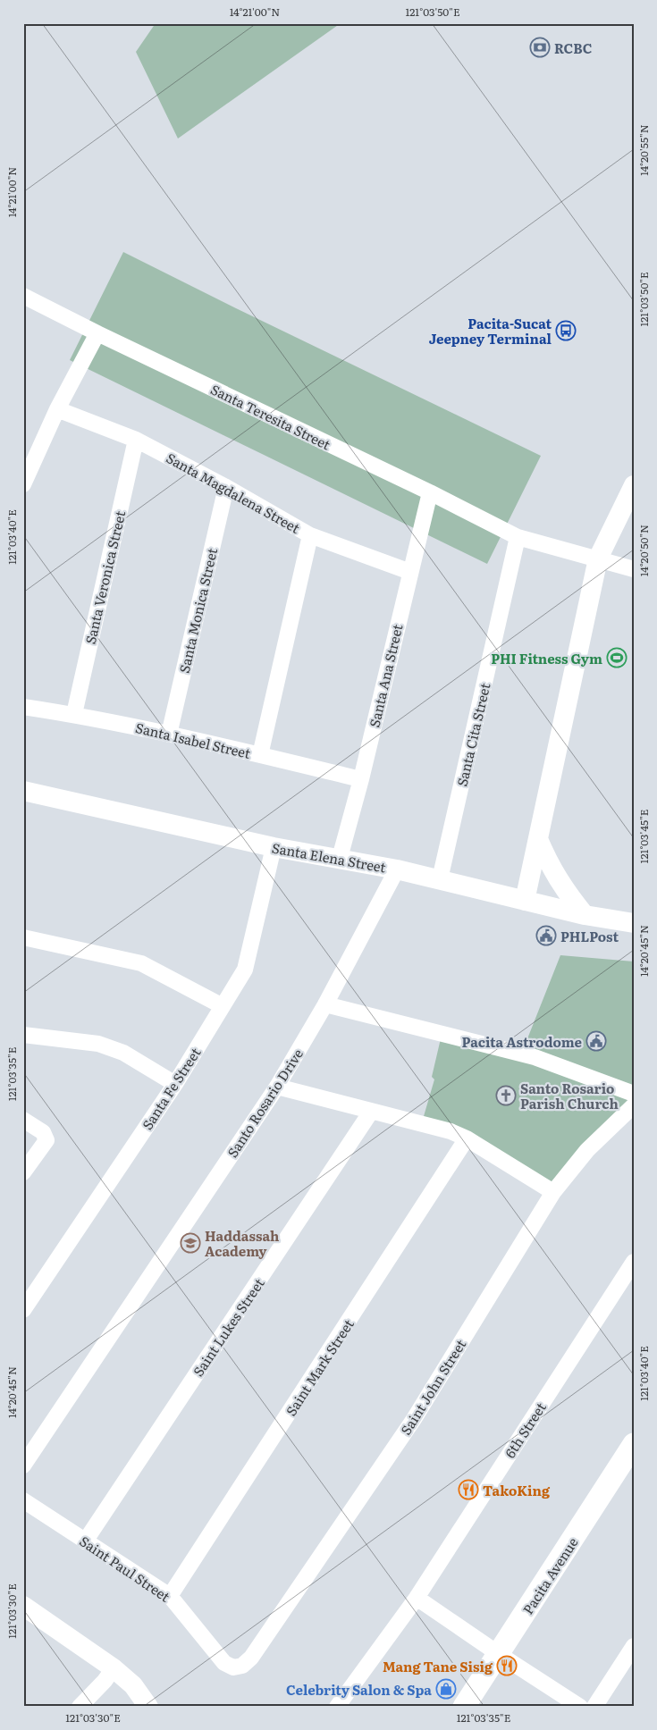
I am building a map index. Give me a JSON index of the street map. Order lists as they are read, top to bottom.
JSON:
{
  "streets": {
    "main road": ["Pacita Avenue"],
    "street": [
      "Santa Teresita Street",
      "Santa Magdalena Street",
      "Santa Veronica Street",
      "Santa Monica Street",
      "Santa Ana Street",
      "Santa Cita Street",
      "Santa Isabel Street",
      "Santa Elena Street",
      "Santa Fe Street",
      "Santo Rosario Drive",
      "Saint Lukes Street",
      "Saint Mark Street",
      "Saint John Street",
      "6th Street",
      "Saint Paul Street"
    ]
  },
  "crossings": [
    ["Santa Teresita Street", "Santa Ana Street"],
    ["Santa Teresita Street", "Santa Cita Street"],
    ["Santa Magdalena Street", "Santa Veronica Street"],
    ["Santa Magdalena Street", "Santa Monica Street"],
    ["Santa Magdalena Street", "Santa Ana Street"],
    ["Santa Veronica Street", "Santa Isabel Street"],
    ["Santa Monica Street", "Santa Isabel Street"],
    ["Santa Ana Street", "Santa Isabel Street"],
    ["Santa Ana Street", "Santa Elena Street"],
    ["Santa Cita Street", "Santa Elena Street"],
    ["Santa Elena Street", "Santa Fe Street"],
    ["Santa Elena Street", "Santo Rosario Drive"],
    ["Saint Lukes Street", "Saint Paul Street"],
    ["Saint Mark Street", "Saint Paul Street"],
    ["Saint John Street", "Saint Paul Street"]
  ],
  "places": {
    "bank": ["RCBC"],
    "bus stop": ["Pacita-Sucat Jeepney Terminal"],
    "sports": ["PHI Fitness Gym"],
    "public building": ["PHLPost", "Pacita Astrodome"],
    "church": ["Santo Rosario Parish Church"],
    "school or university": ["Haddassah Academy"],
    "restaurant": ["TakoKing", "Mang Tane Sisig"],
    "shop": ["Celebrity Salon & Spa"]
  },
  "coordinates": [
    "14°21'00\"N",
    "121°03'50\"E",
    "14°20'55\"N",
    "121°03'40\"E",
    "14°20'50\"N",
    "121°03'45\"E",
    "14°20'45\"N",
    "121°03'35\"E",
    "121°03'30\"E"
  ]
}
